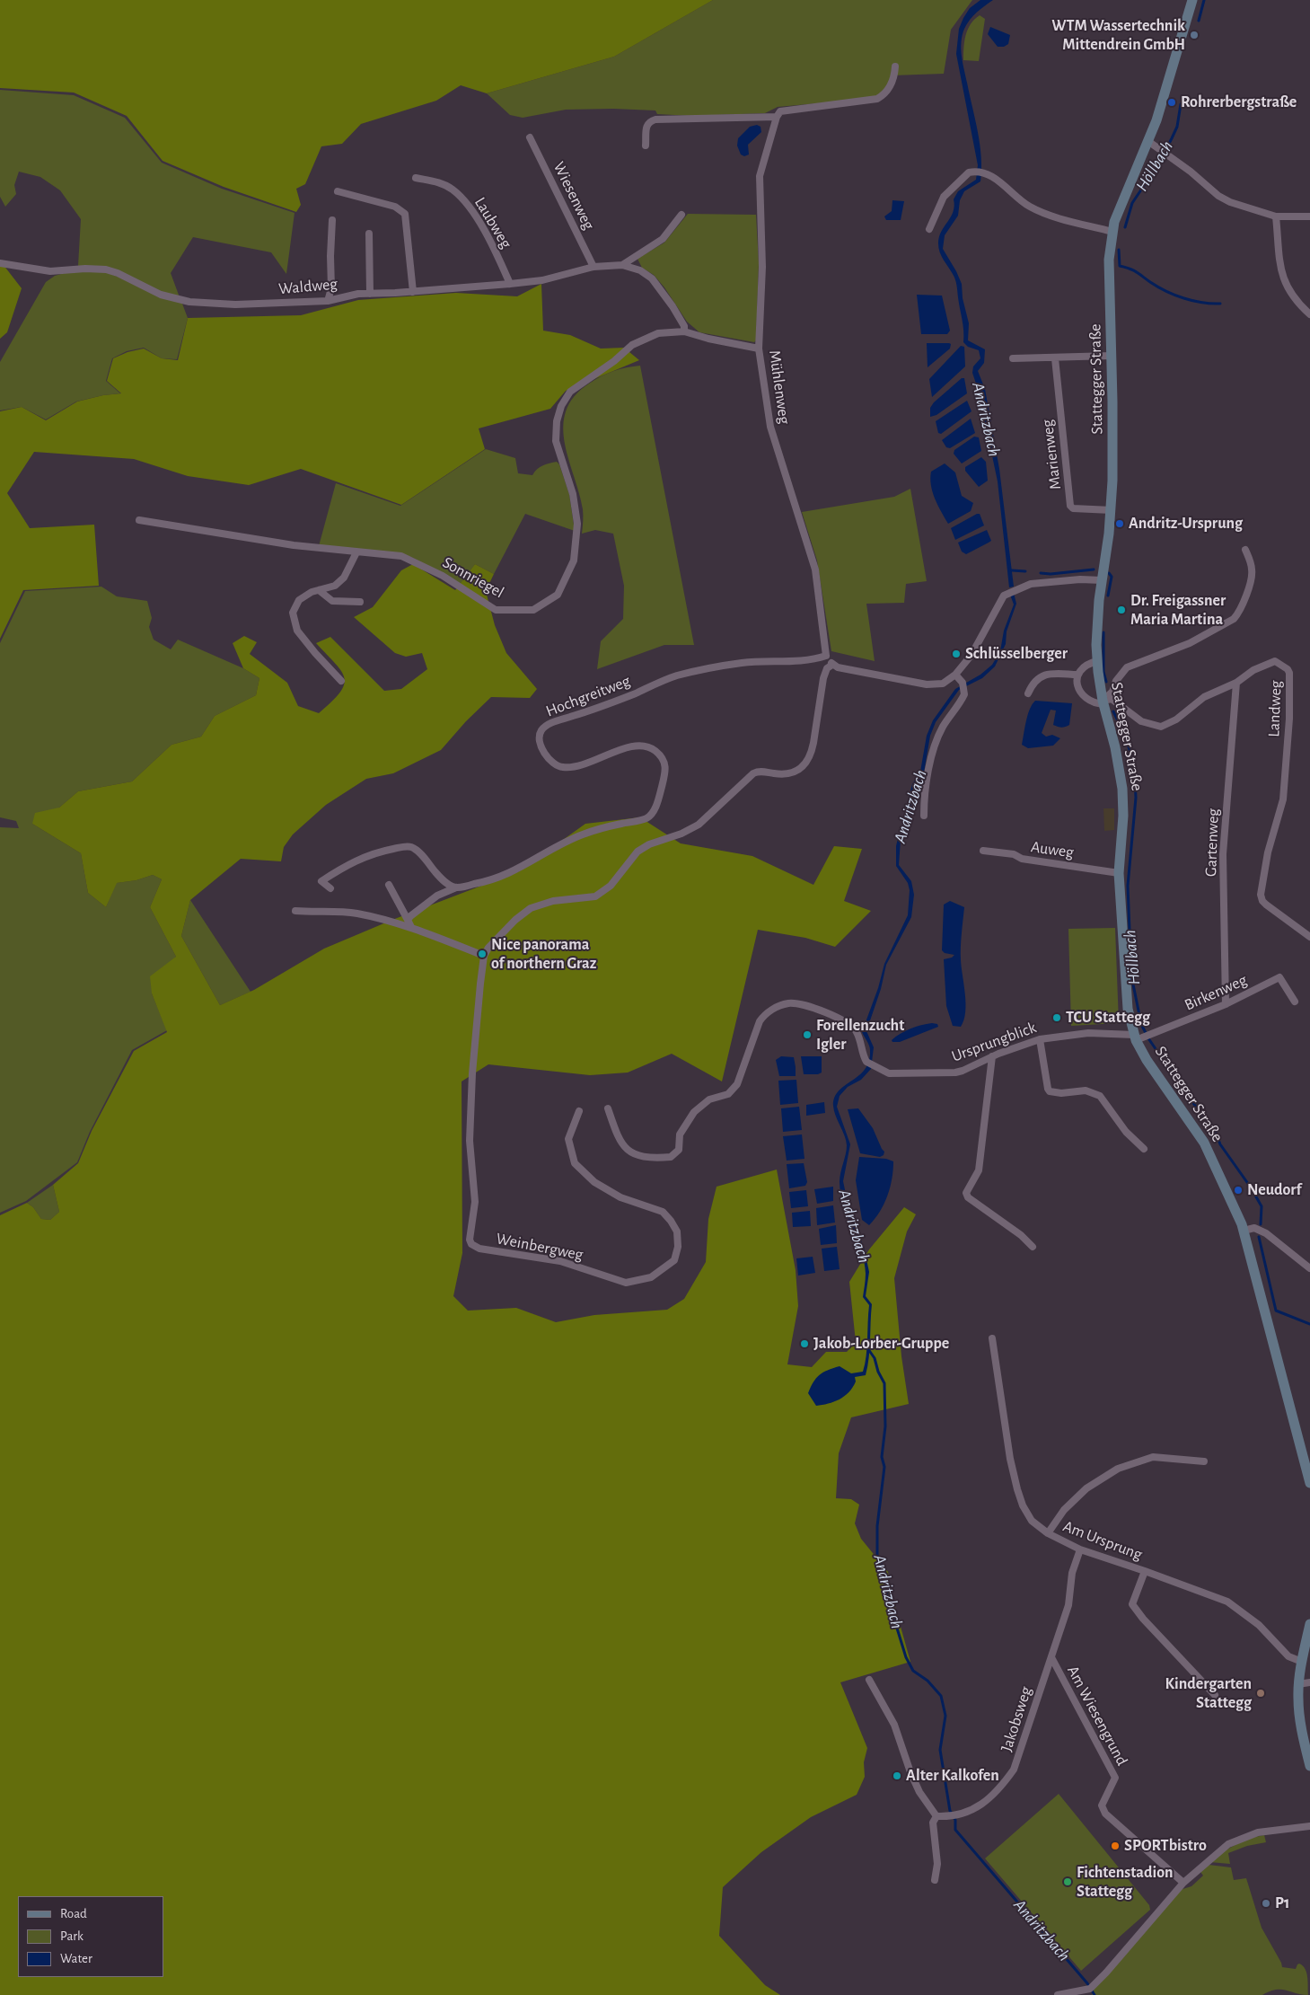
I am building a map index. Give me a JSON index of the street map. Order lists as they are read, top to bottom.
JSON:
{
  "streets": {
    "main road": ["Stattegger Straße"],
    "street": [
      "Wiesenweg",
      "Laubweg",
      "Waldweg",
      "Mühlenweg",
      "Marienweg",
      "Sonnriegel",
      "Hochgreitweg",
      "Landweg",
      "Gartenweg",
      "Auweg",
      "Birkenweg",
      "Ursprungblick",
      "Weinbergweg",
      "Am Ursprung",
      "Am Wiesengrund",
      "Jakobsweg"
    ]
  },
  "crossings": [
    ["Wiesenweg", "Waldweg"],
    ["Laubweg", "Waldweg"],
    ["Waldweg", "Sonnriegel"],
    ["Stattegger Straße", "Marienweg"],
    ["Stattegger Straße", "Landweg"],
    ["Stattegger Straße", "Auweg"],
    ["Stattegger Straße", "Birkenweg"],
    ["Stattegger Straße", "Ursprungblick"],
    ["Mühlenweg", "Hochgreitweg"],
    ["Landweg", "Gartenweg"],
    ["Gartenweg", "Birkenweg"],
    ["Birkenweg", "Ursprungblick"],
    ["Am Ursprung", "Jakobsweg"],
    ["Am Wiesengrund", "Jakobsweg"]
  ],
  "water": ["Höllbach", "Andritzbach"],
  "places": [
    "WTM Wassertechnik Mittendrein GmbH",
    "Rohrerbergstraße",
    "Andritz-Ursprung",
    "Dr. Freigassner Maria Martina",
    "Schlüsselberger",
    "Nice panorama of northern Graz",
    "TCU Stattegg",
    "Forellenzucht Igler",
    "Neudorf",
    "Jakob-Lorber-Gruppe",
    "Kindergarten Stattegg",
    "Alter Kalkofen",
    "SPORTbistro",
    "Fichtenstadion Stattegg",
    "P1"
  ],
  "legend": ["Road", "Park", "Water"]
}
